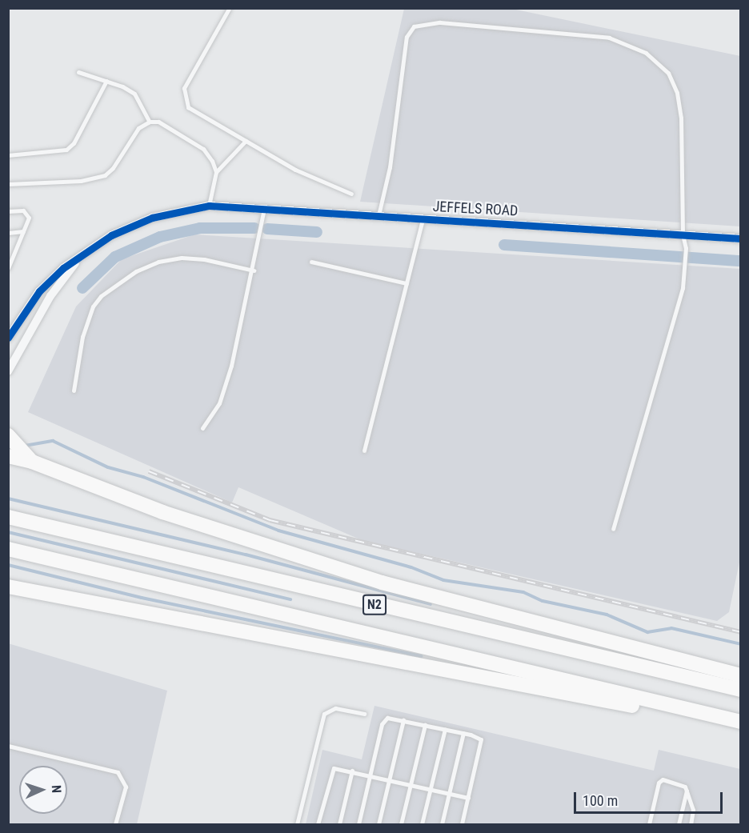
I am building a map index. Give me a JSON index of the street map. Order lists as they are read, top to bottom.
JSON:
{
  "streets": {
    "highway": ["N2"],
    "street": ["JEFFELS ROAD"]
  },
  "scale_bar": "100 m",
  "north": "right"
}
